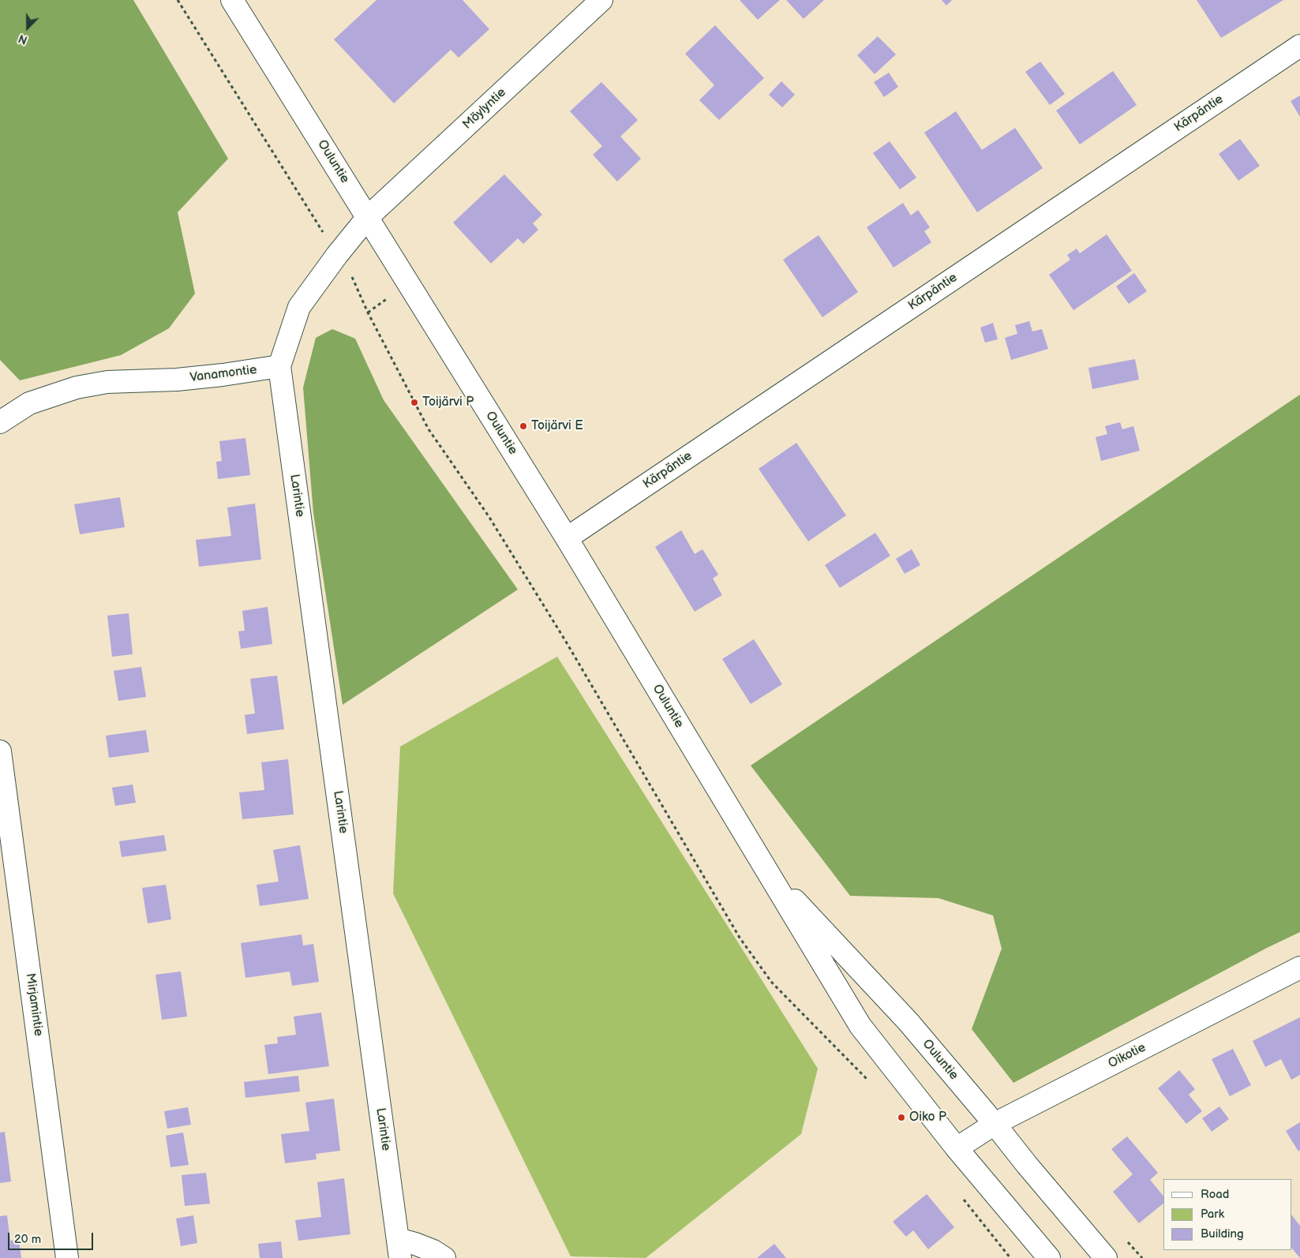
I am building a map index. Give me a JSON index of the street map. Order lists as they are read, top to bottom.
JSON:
{
  "streets": {
    "street": [
      "Möylyntie",
      "Kärpäntie",
      "Ouluntie",
      "Vanamontie",
      "Larintie",
      "Mirjamintie",
      "Oikotie"
    ]
  },
  "crossings": [
    ["Möylyntie", "Ouluntie"],
    ["Kärpäntie", "Ouluntie"],
    ["Ouluntie", "Oikotie"],
    ["Vanamontie", "Larintie"]
  ],
  "places": ["Toijärvi P", "Toijärvi E", "Oiko P"],
  "legend": ["Road", "Park", "Building"],
  "scale_bar": "20 m",
  "north": "bottom"
}
